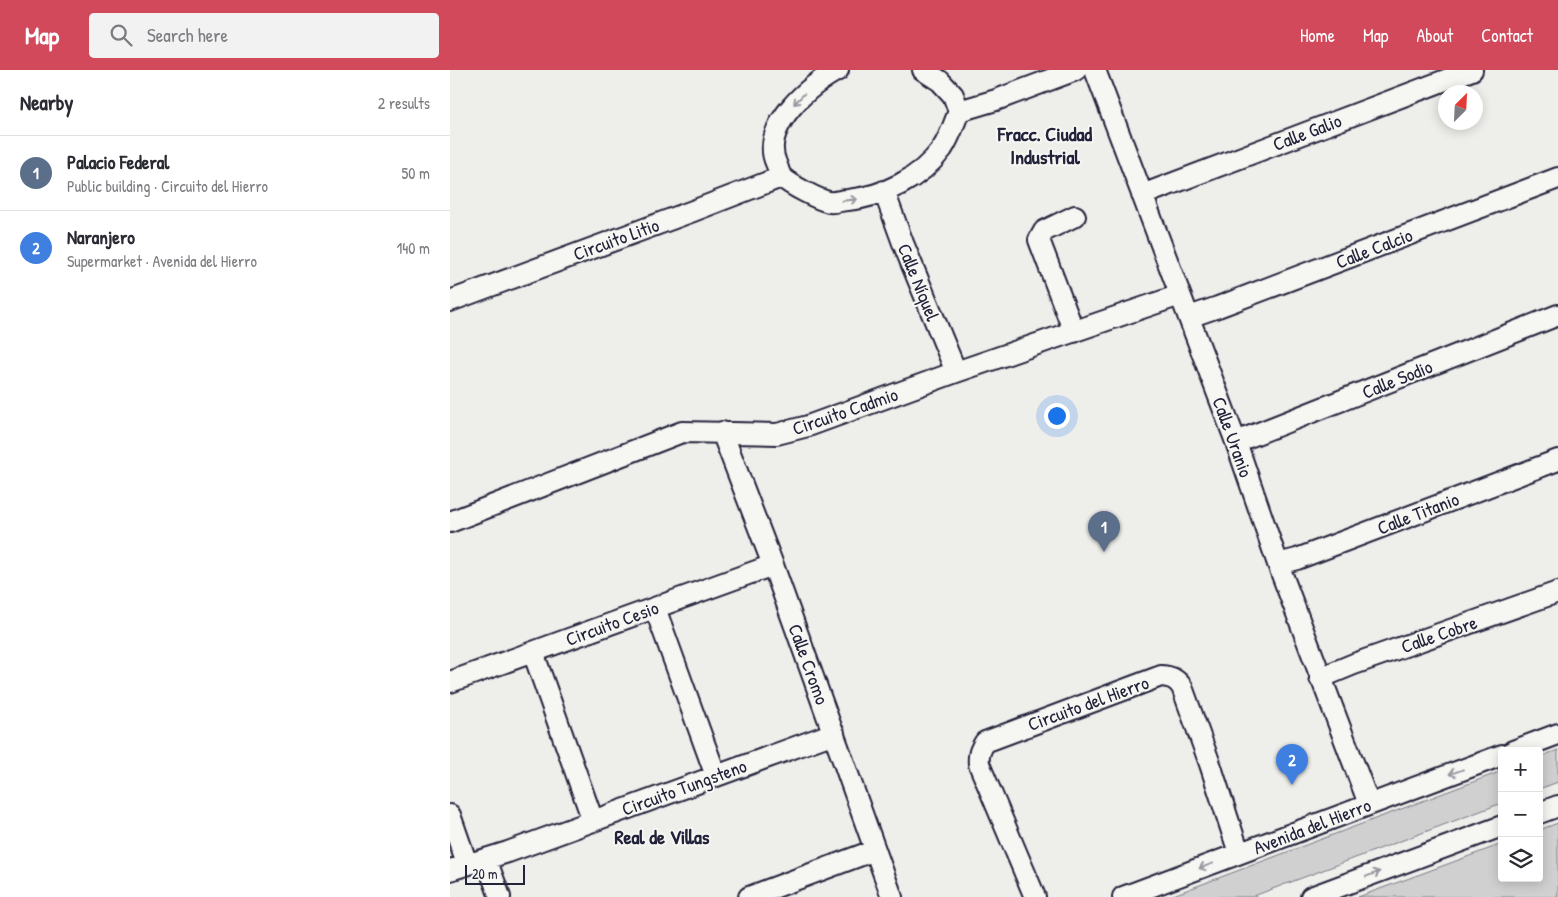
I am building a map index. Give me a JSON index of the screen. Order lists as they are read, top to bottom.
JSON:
{
  "streets": {
    "street": [
      "Calle Galio",
      "Circuito Litio",
      "Calle Calcio",
      "Calle Níquel",
      "Calle Sodio",
      "Circuito Cadmio",
      "Calle Uranio",
      "Calle Titanio",
      "Circuito Cesio",
      "Calle Cobre",
      "Calle Cromo",
      "Circuito del Hierro",
      "Circuito Tungsteno",
      "Avenida del Hierro"
    ]
  },
  "crossings": [
    ["Calle Galio", "Calle Uranio"],
    ["Calle Calcio", "Calle Uranio"],
    ["Calle Níquel", "Circuito Cadmio"],
    ["Calle Sodio", "Calle Uranio"],
    ["Circuito Cadmio", "Calle Uranio"],
    ["Circuito Cadmio", "Calle Cromo"],
    ["Calle Uranio", "Calle Titanio"],
    ["Calle Uranio", "Calle Cobre"],
    ["Calle Uranio", "Avenida del Hierro"],
    ["Circuito Cesio", "Calle Cromo"],
    ["Calle Cromo", "Circuito Tungsteno"],
    ["Circuito del Hierro", "Avenida del Hierro"]
  ],
  "districts": ["Fracc. Ciudad Industrial", "Real de Villas"],
  "scale_bar": "20 m",
  "north": "top right",
  "page": {
    "header": "Map",
    "search": "Search here",
    "nav": [
      "Home",
      "Map",
      "About",
      "Contact"
    ],
    "heading": ["Nearby", "2 results"],
    "list": [
      {
        "mark": "1",
        "name": "Palacio Federal",
        "note": "Public building · Circuito del Hierro",
        "value": "50 m"
      },
      {
        "mark": "2",
        "name": "Naranjero",
        "note": "Supermarket · Avenida del Hierro",
        "value": "140 m"
      }
    ],
    "pins": ["1", "2"],
    "map_buttons": ["+", "−"],
    "scale": "20 m"
  }
}
